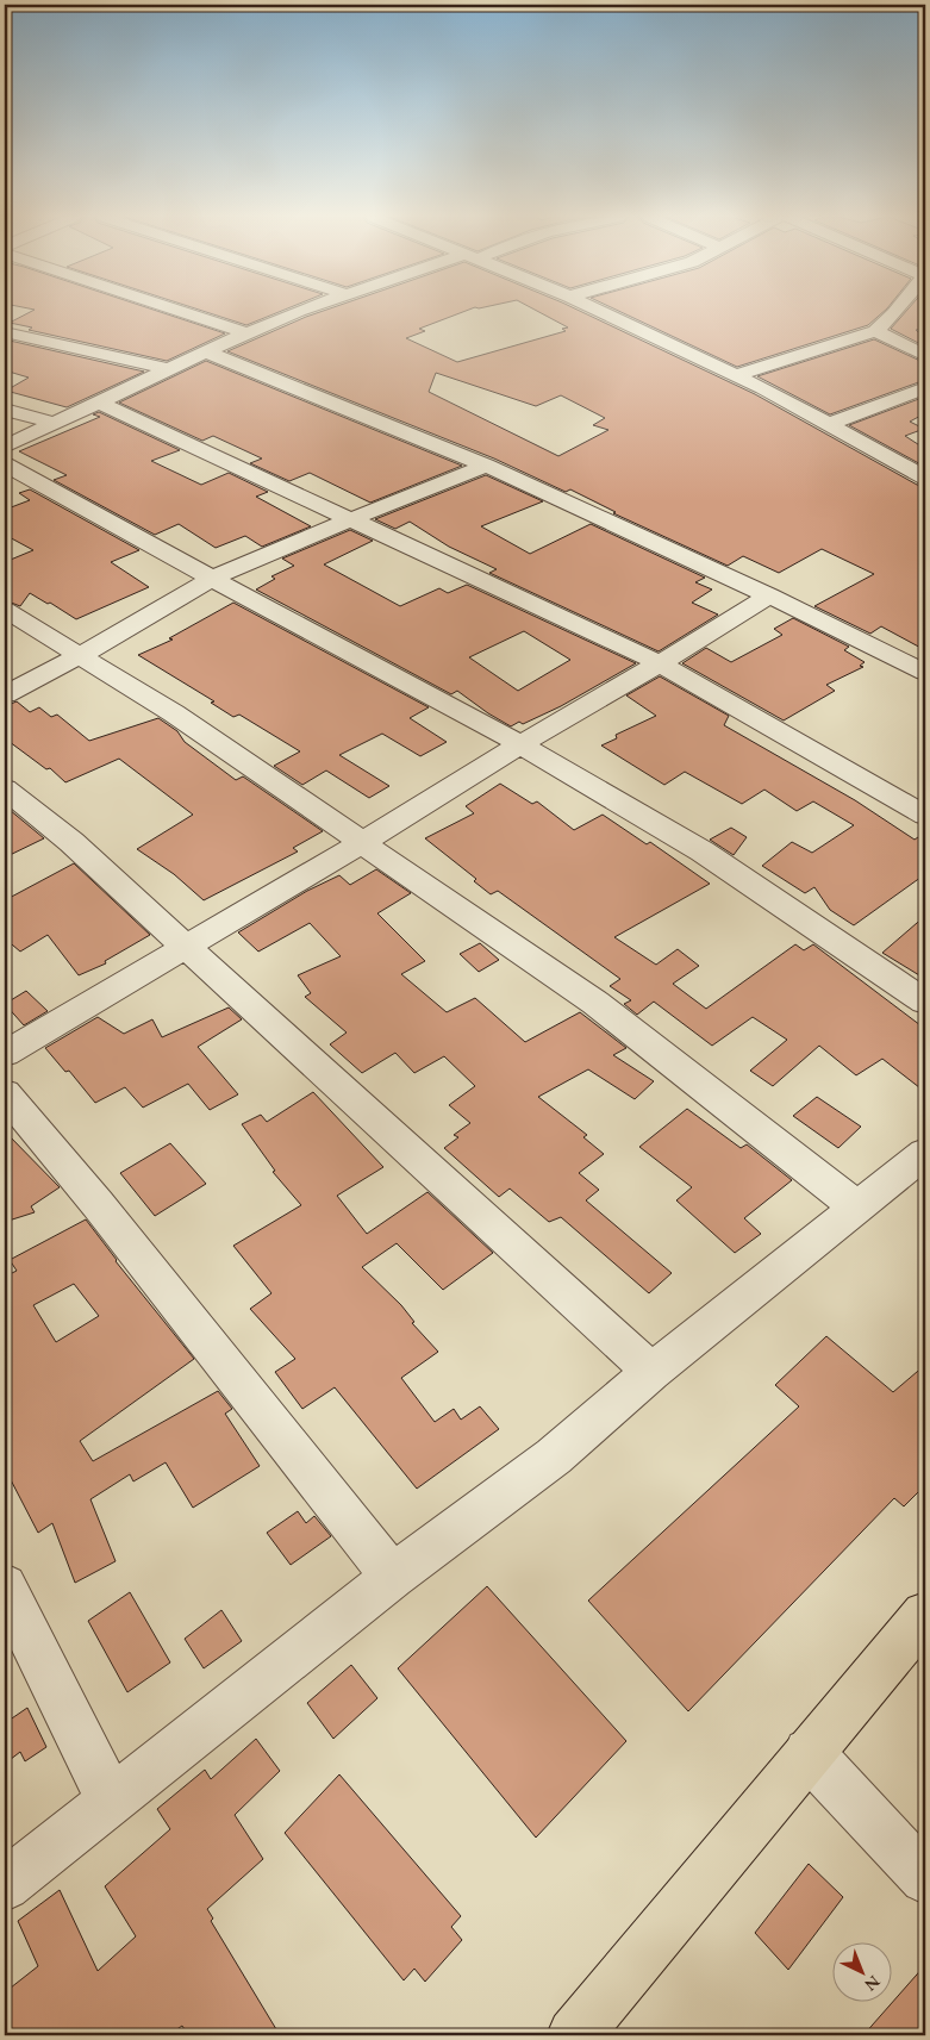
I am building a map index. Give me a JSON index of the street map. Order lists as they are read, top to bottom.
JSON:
{
  "north": "bottom right"
}
